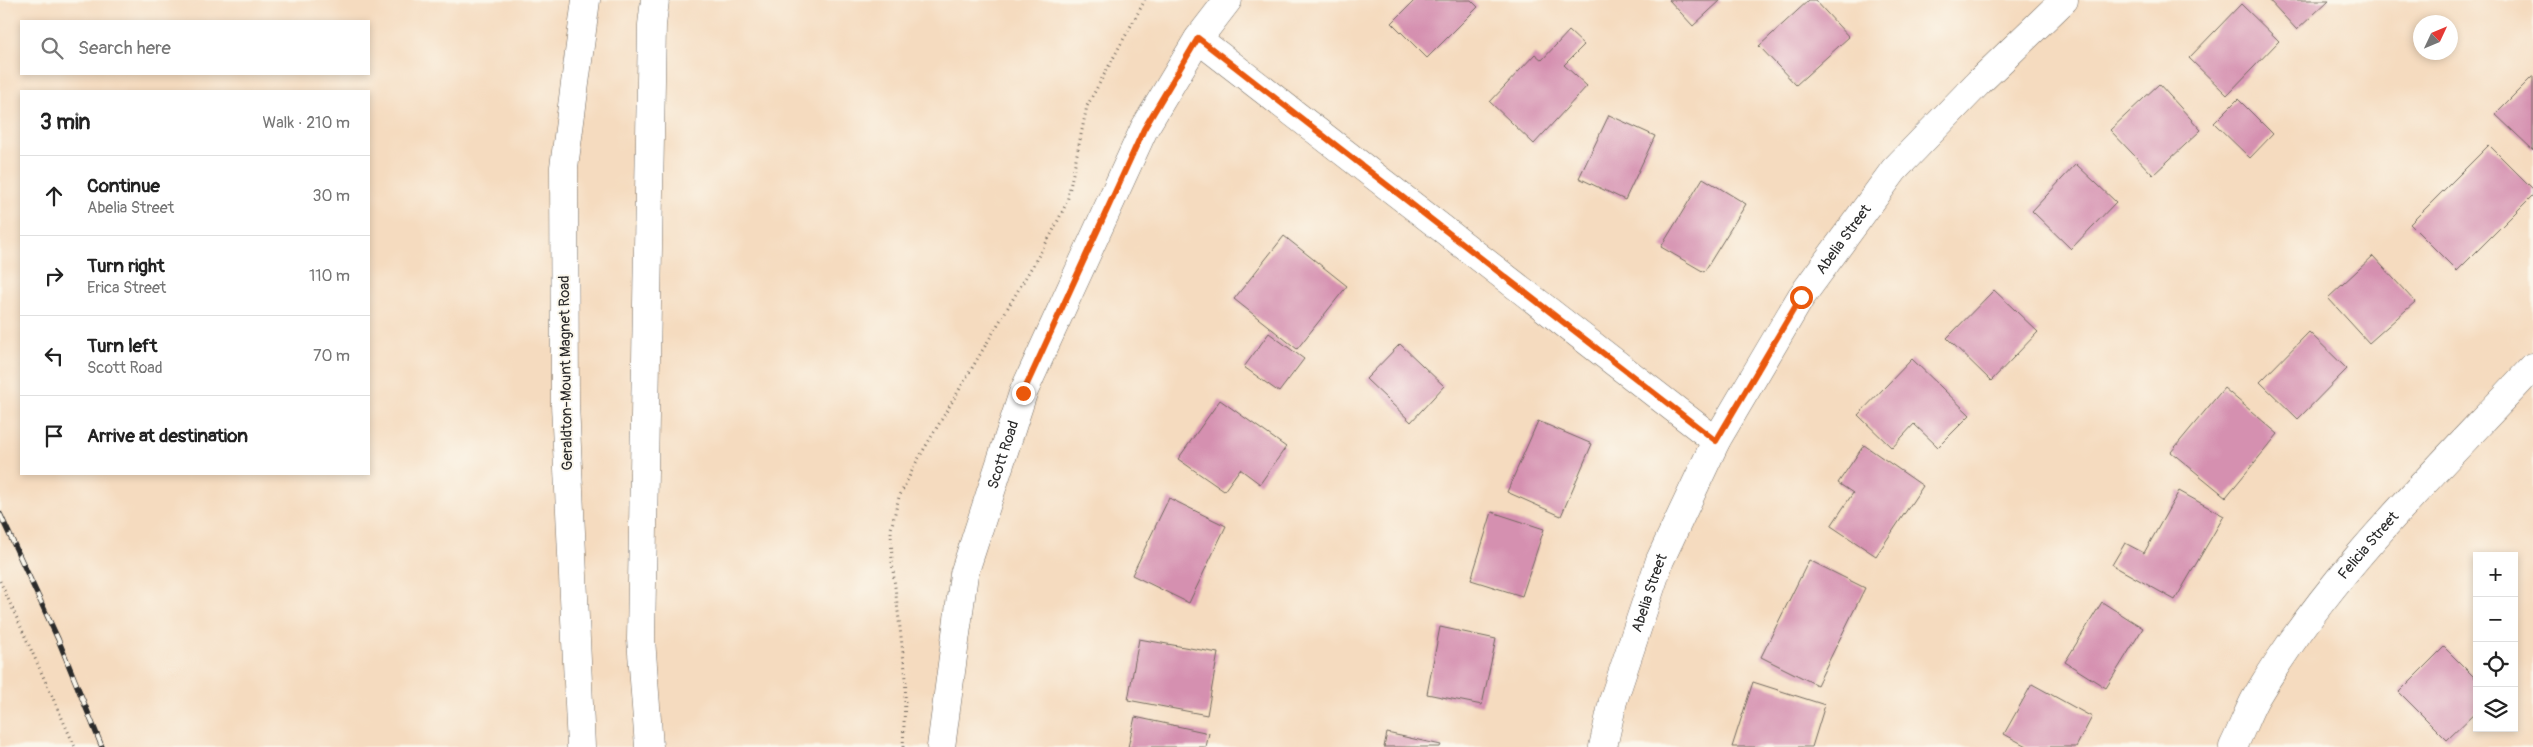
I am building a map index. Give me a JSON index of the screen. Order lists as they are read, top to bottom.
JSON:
{
  "streets": {
    "main road": [
      "Abelia Street",
      "Geraldton-Mount Magnet Road",
      "Scott Road",
      "Felicia Street"
    ]
  },
  "north": "top right",
  "page": {
    "search": "Search here",
    "heading": ["3 min", "Walk · 210 m"],
    "list": [
      ["Continue", "Abelia Street", "30 m"],
      ["Turn right", "Erica Street", "110 m"],
      ["Turn left", "Scott Road", "70 m"],
      "Arrive at destination"
    ],
    "map_buttons": ["+", "−"]
  }
}
